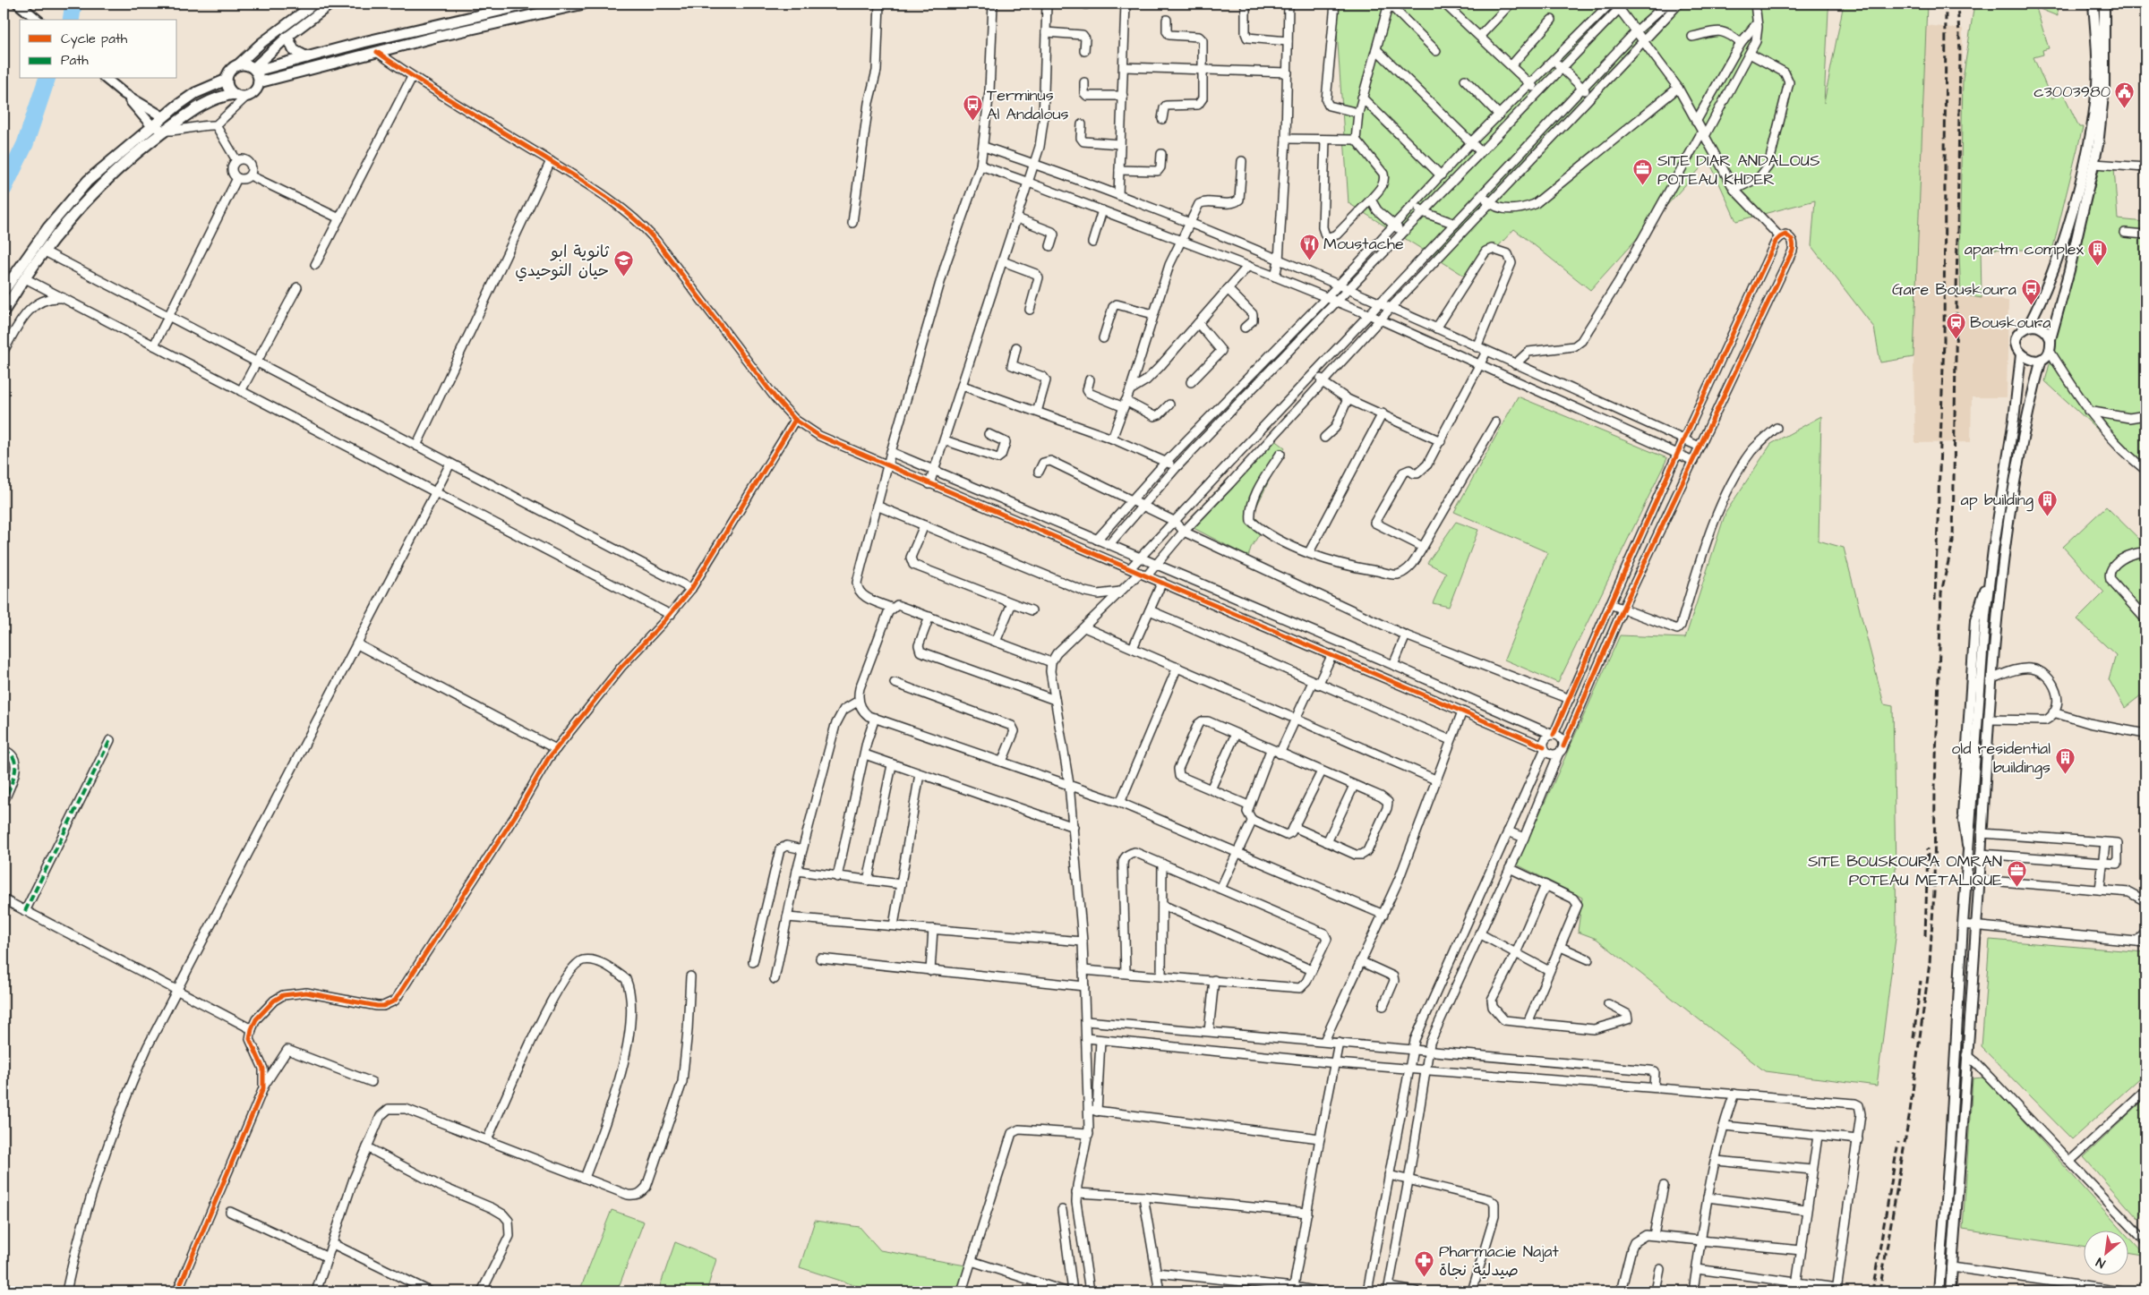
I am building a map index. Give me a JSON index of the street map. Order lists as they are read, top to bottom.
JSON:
{
  "places": {
    "public building": ["c3003980"],
    "bus stop": ["Terminus Al Andalous", "Gare Bouskoura"],
    "office": ["SITE DIAR ANDALOUS POTEAU KHDER", "SITE BOUSKOURA OMRAN POTEAU METALIQUE"],
    "restaurant": ["Moustache"],
    "building": ["apartm complex", "ap building", "old residential buildings"],
    "school or university": ["ثانوية ابو حيان التوحيدي"],
    "station": ["Bouskoura"],
    "pharmacy": ["Pharmacie Najat صيدلية نجاة"]
  },
  "legend": ["Cycle path", "Path"],
  "north": "bottom left"
}
